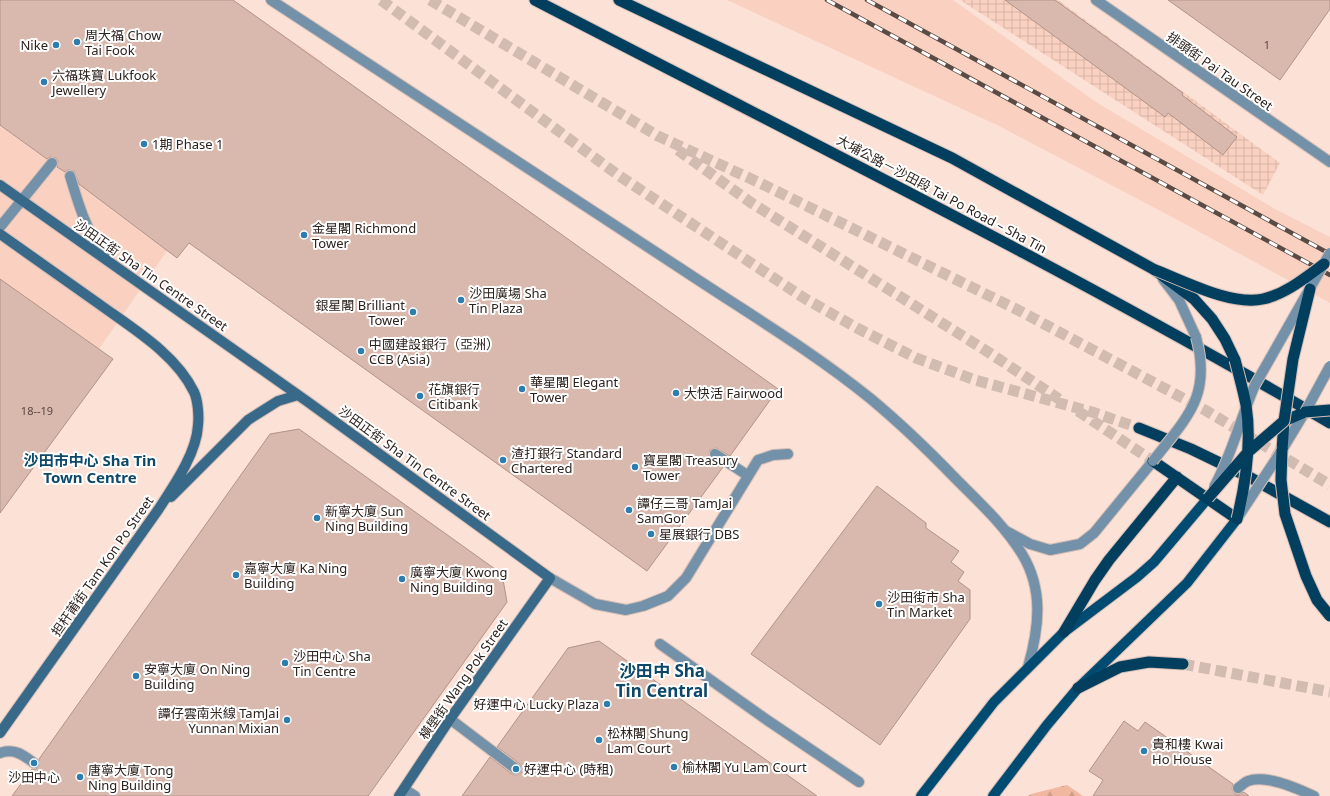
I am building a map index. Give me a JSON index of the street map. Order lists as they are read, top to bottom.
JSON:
{
  "streets": {
    "highway": ["大埔公路－沙田段 Tai Po Road – Sha Tin"],
    "main road": ["沙田正街 Sha Tin Centre Street", "担杆莆街 Tam Kon Po Street", "橫壆街 Wang Pok Street"],
    "street": ["排頭街 Pai Tau Street"]
  },
  "crossings": [
    ["沙田正街 Sha Tin Centre Street", "橫壆街 Wang Pok Street"]
  ],
  "districts": ["沙田市中心 Sha Tin Town Centre", "沙田中 Sha Tin Central"],
  "places": [
    "周大福 Chow Tai Fook",
    "Nike",
    "六福珠寶 Lukfook Jewellery",
    "1期 Phase 1",
    "金星閣 Richmond Tower",
    "沙田廣場 Sha Tin Plaza",
    "銀星閣 Brilliant Tower",
    "中國建設銀行（亞洲） CCB (Asia)",
    "華星閣 Elegant Tower",
    "大快活 Fairwood",
    "花旗銀行 Citibank",
    "渣打銀行 Standard Chartered",
    "寶星閣 Treasury Tower",
    "譚仔三哥 TamJai SamGor",
    "新寧大廈 Sun Ning Building",
    "星展銀行 DBS",
    "嘉寧大廈 Ka Ning Building",
    "廣寧大廈 Kwong Ning Building",
    "沙田街市 Sha Tin Market",
    "沙田中心 Sha Tin Centre",
    "安寧大廈 On Ning Building",
    "好運中心 Lucky Plaza",
    "譚仔雲南米線 TamJai Yunnan Mixian",
    "松林閣 Shung Lam Court",
    "貴和樓 Kwai Ho House",
    "沙田中心",
    "榆林閣 Yu Lam Court",
    "好運中心 (時租)",
    "唐寧大廈 Tong Ning Building"
  ],
  "house_numbers": ["1", "18--19"]
}
